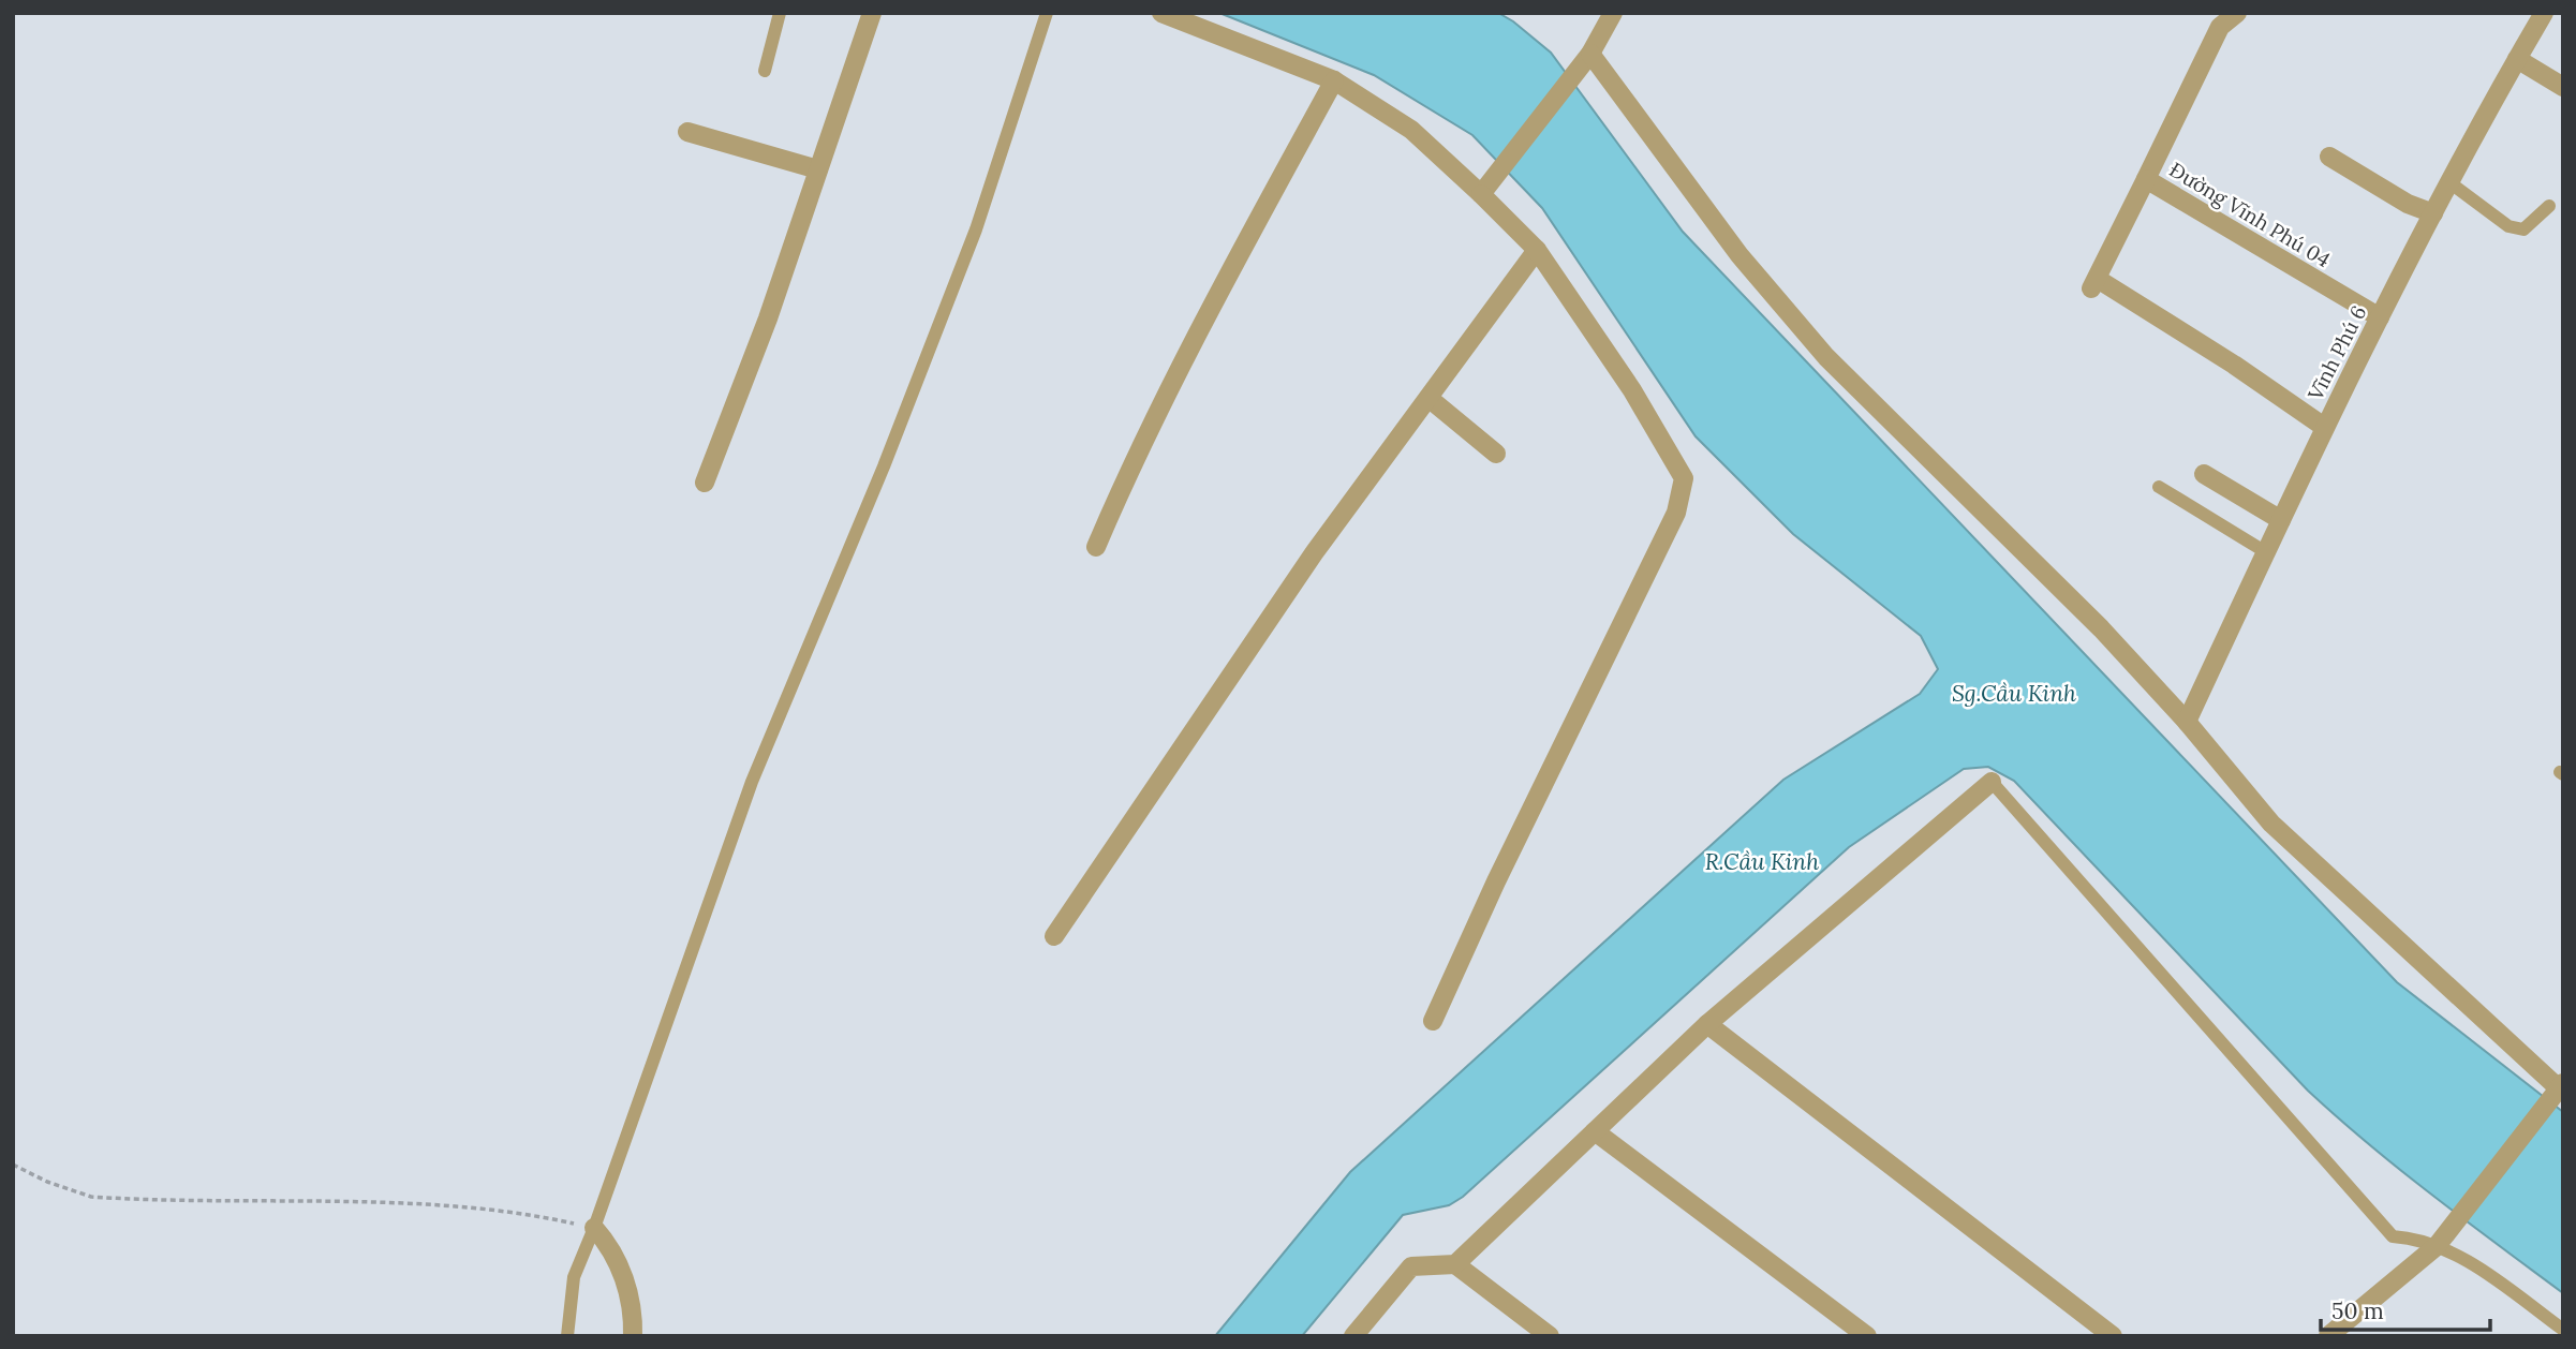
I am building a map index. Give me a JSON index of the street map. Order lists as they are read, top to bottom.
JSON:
{
  "streets": {
    "street": ["Đường Vĩnh Phú 04", "Vĩnh Phú 6"]
  },
  "crossings": [
    ["Đường Vĩnh Phú 04", "Vĩnh Phú 6"]
  ],
  "water": ["Sg.Cầu Kinh", "R.Cầu Kinh"],
  "scale_bar": "50 m"
}
